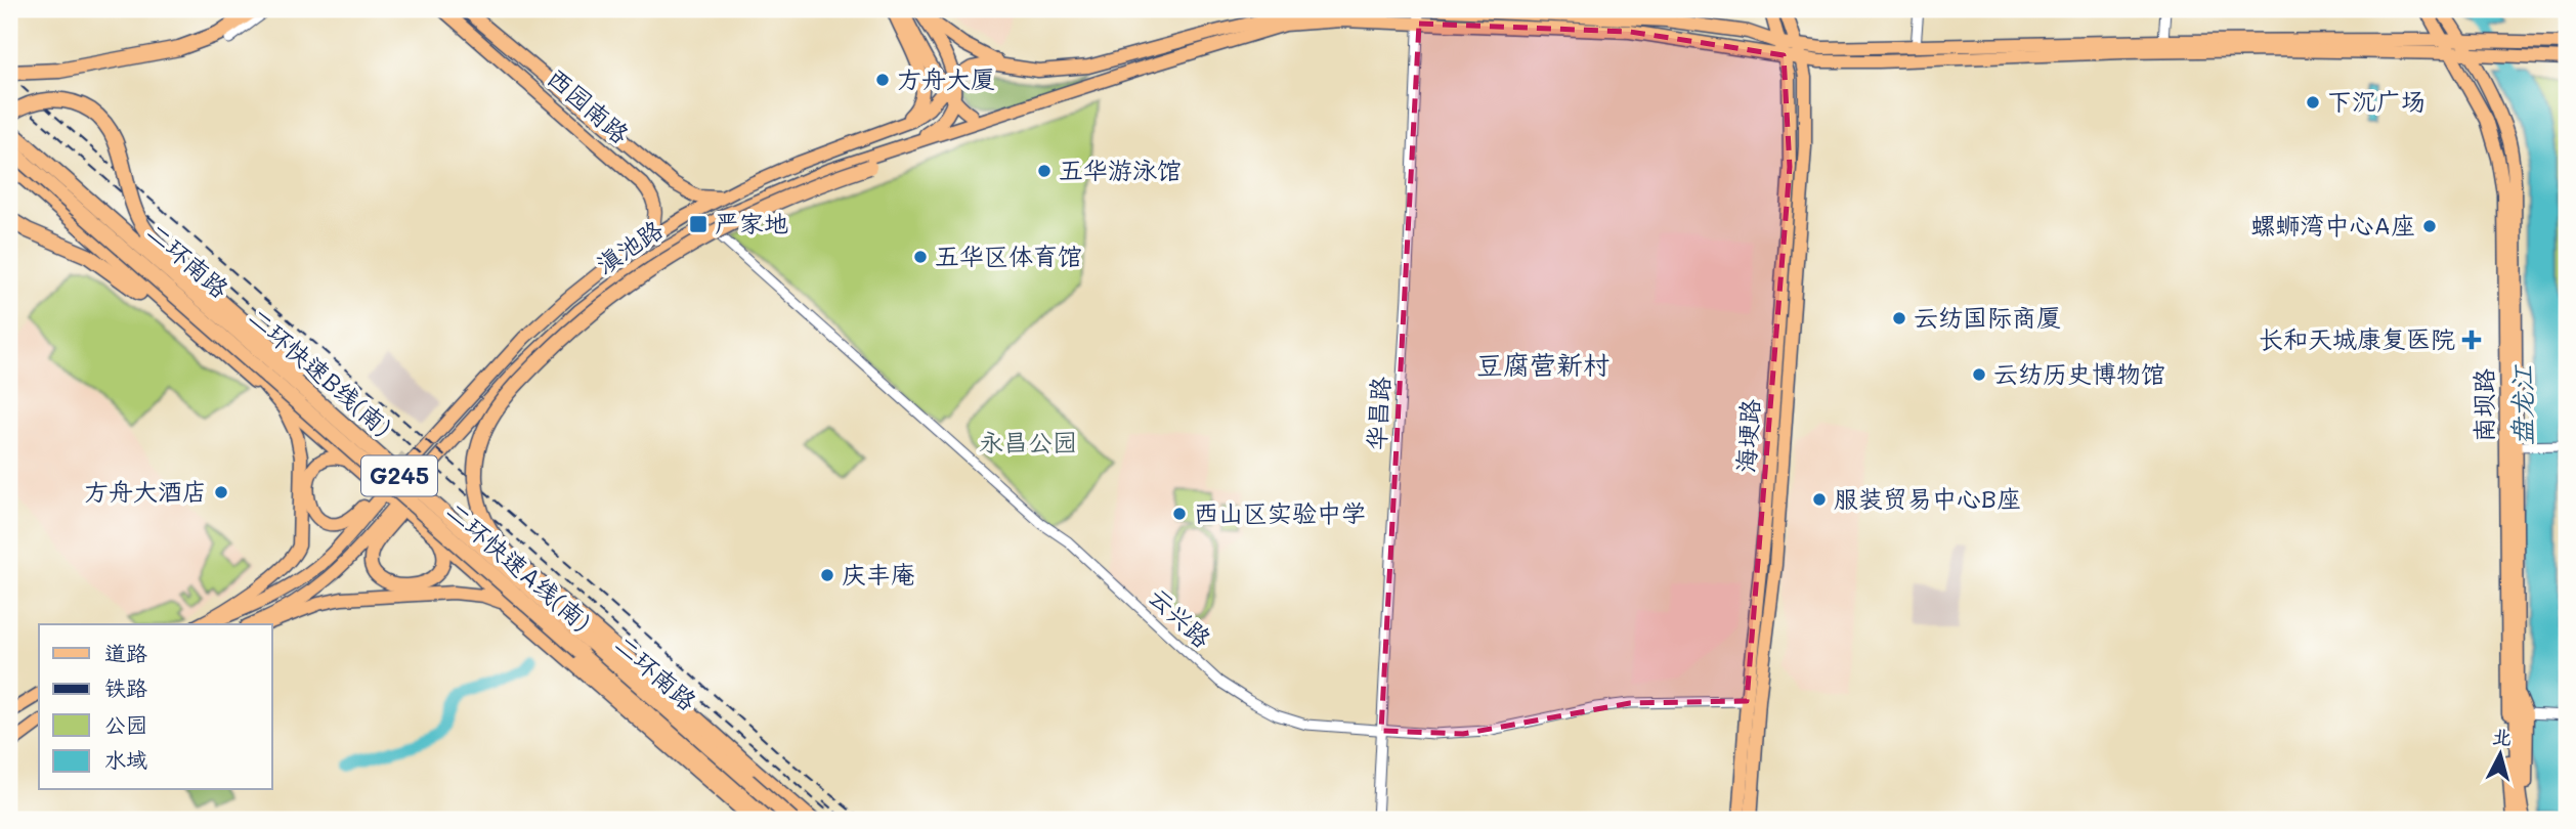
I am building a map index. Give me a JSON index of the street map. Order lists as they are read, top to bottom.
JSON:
{
  "streets": {
    "highway": ["二环快速B线(南)", "二环快速A线(南)"],
    "main road": [
      "西园南路",
      "滇池路",
      "二环南路",
      "南坝路",
      "海埂路",
      "G245"
    ],
    "street": ["华昌路", "云兴路"]
  },
  "crossings": [
    ["西园南路", "滇池路"],
    ["滇池路", "云兴路"],
    ["二环南路", "二环快速B线(南)"],
    ["二环南路", "二环快速A线(南)"],
    ["华昌路", "云兴路"],
    ["海埂路", "云兴路"]
  ],
  "districts": ["豆腐营新村"],
  "water": ["盘龙江"],
  "parks": ["永昌公园"],
  "places": {
    "other": [
      "方舟大厦",
      "下沉广场",
      "五华游泳馆",
      "螺蛳湾中心A座",
      "五华区体育馆",
      "云纺国际商厦",
      "云纺历史博物馆",
      "方舟大酒店",
      "服装贸易中心B座",
      "西山区实验中学",
      "庆丰庵"
    ],
    "transit": ["严家地"],
    "health": ["长和天城康复医院"]
  },
  "legend": [
    "道路",
    "铁路",
    "公园",
    "水域"
  ],
  "north": "top"
}
